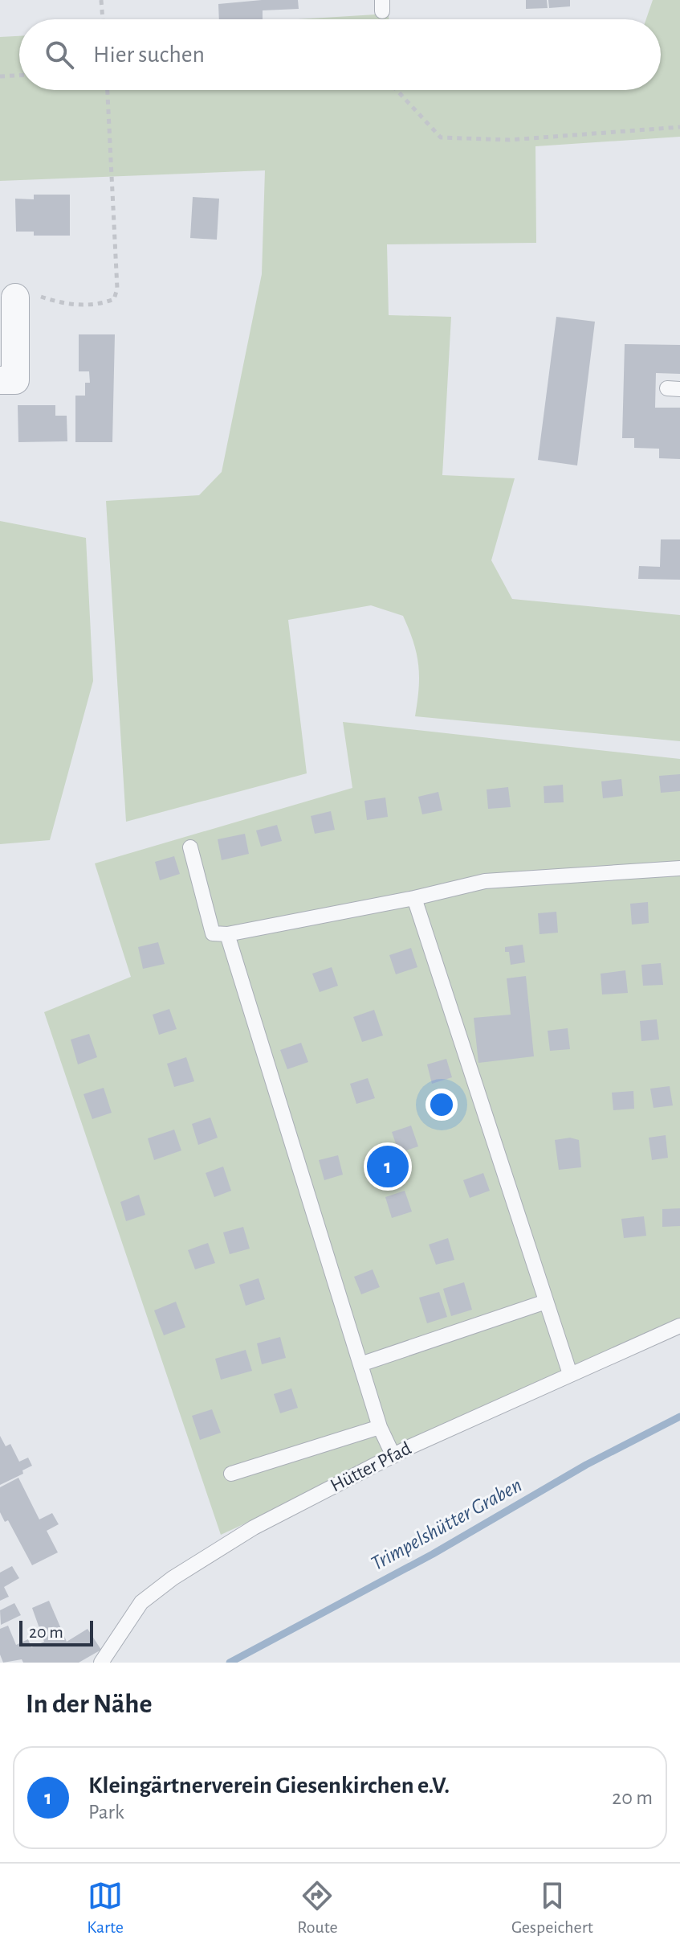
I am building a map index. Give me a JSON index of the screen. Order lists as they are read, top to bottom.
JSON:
{
  "streets": {
    "lane": ["Hütter Pfad"]
  },
  "water": ["Trimpelshütter Graben"],
  "scale_bar": "20 m",
  "page": {
    "search": "Hier suchen",
    "pins": "1",
    "scale": "20 m",
    "heading": "In der Nähe",
    "list": [
      {
        "mark": "1",
        "name": "Kleingärtnerverein Giesenkirchen e.V.",
        "note": "Park",
        "value": "20 m"
      }
    ],
    "nav": ["Karte", "Route", "Gespeichert"]
  }
}
